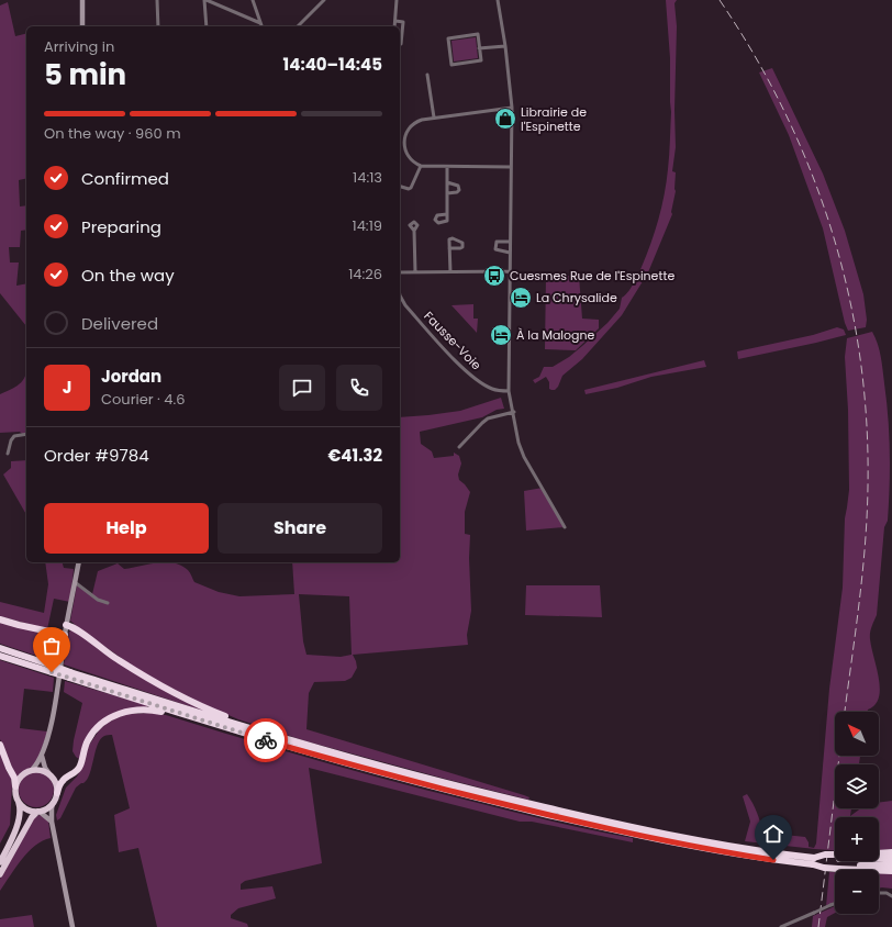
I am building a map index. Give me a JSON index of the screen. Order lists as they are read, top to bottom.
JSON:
{
  "streets": {
    "street": ["Fausse-Voie"]
  },
  "places": {
    "shop": ["Librairie de l'Espinette"],
    "bus stop": ["Cuesmes Rue de l'Espinette"],
    "hotel": ["La Chrysalide", "À la Malogne"]
  },
  "north": "top left",
  "page": {
    "heading": ["5 min", "Arriving in", "14:40–14:45"],
    "panel": [
      "Jordan",
      "Courier · 4.6",
      "Order #9784",
      "€41.32"
    ],
    "bar": "On the way · 960 m",
    "list": [
      ["Confirmed", "14:13"],
      ["Preparing", "14:19"],
      ["On the way", "14:26"],
      "Delivered"
    ],
    "round": "J",
    "buttons": ["Help", "Share"],
    "map_buttons": ["+", "−"]
  }
}
